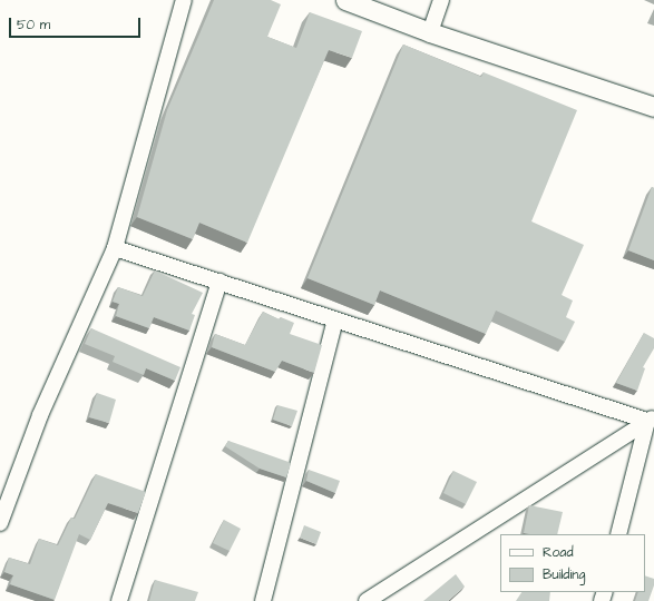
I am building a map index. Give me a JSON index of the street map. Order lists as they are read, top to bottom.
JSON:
{
  "legend": ["Road", "Building"],
  "scale_bar": "50 m"
}
